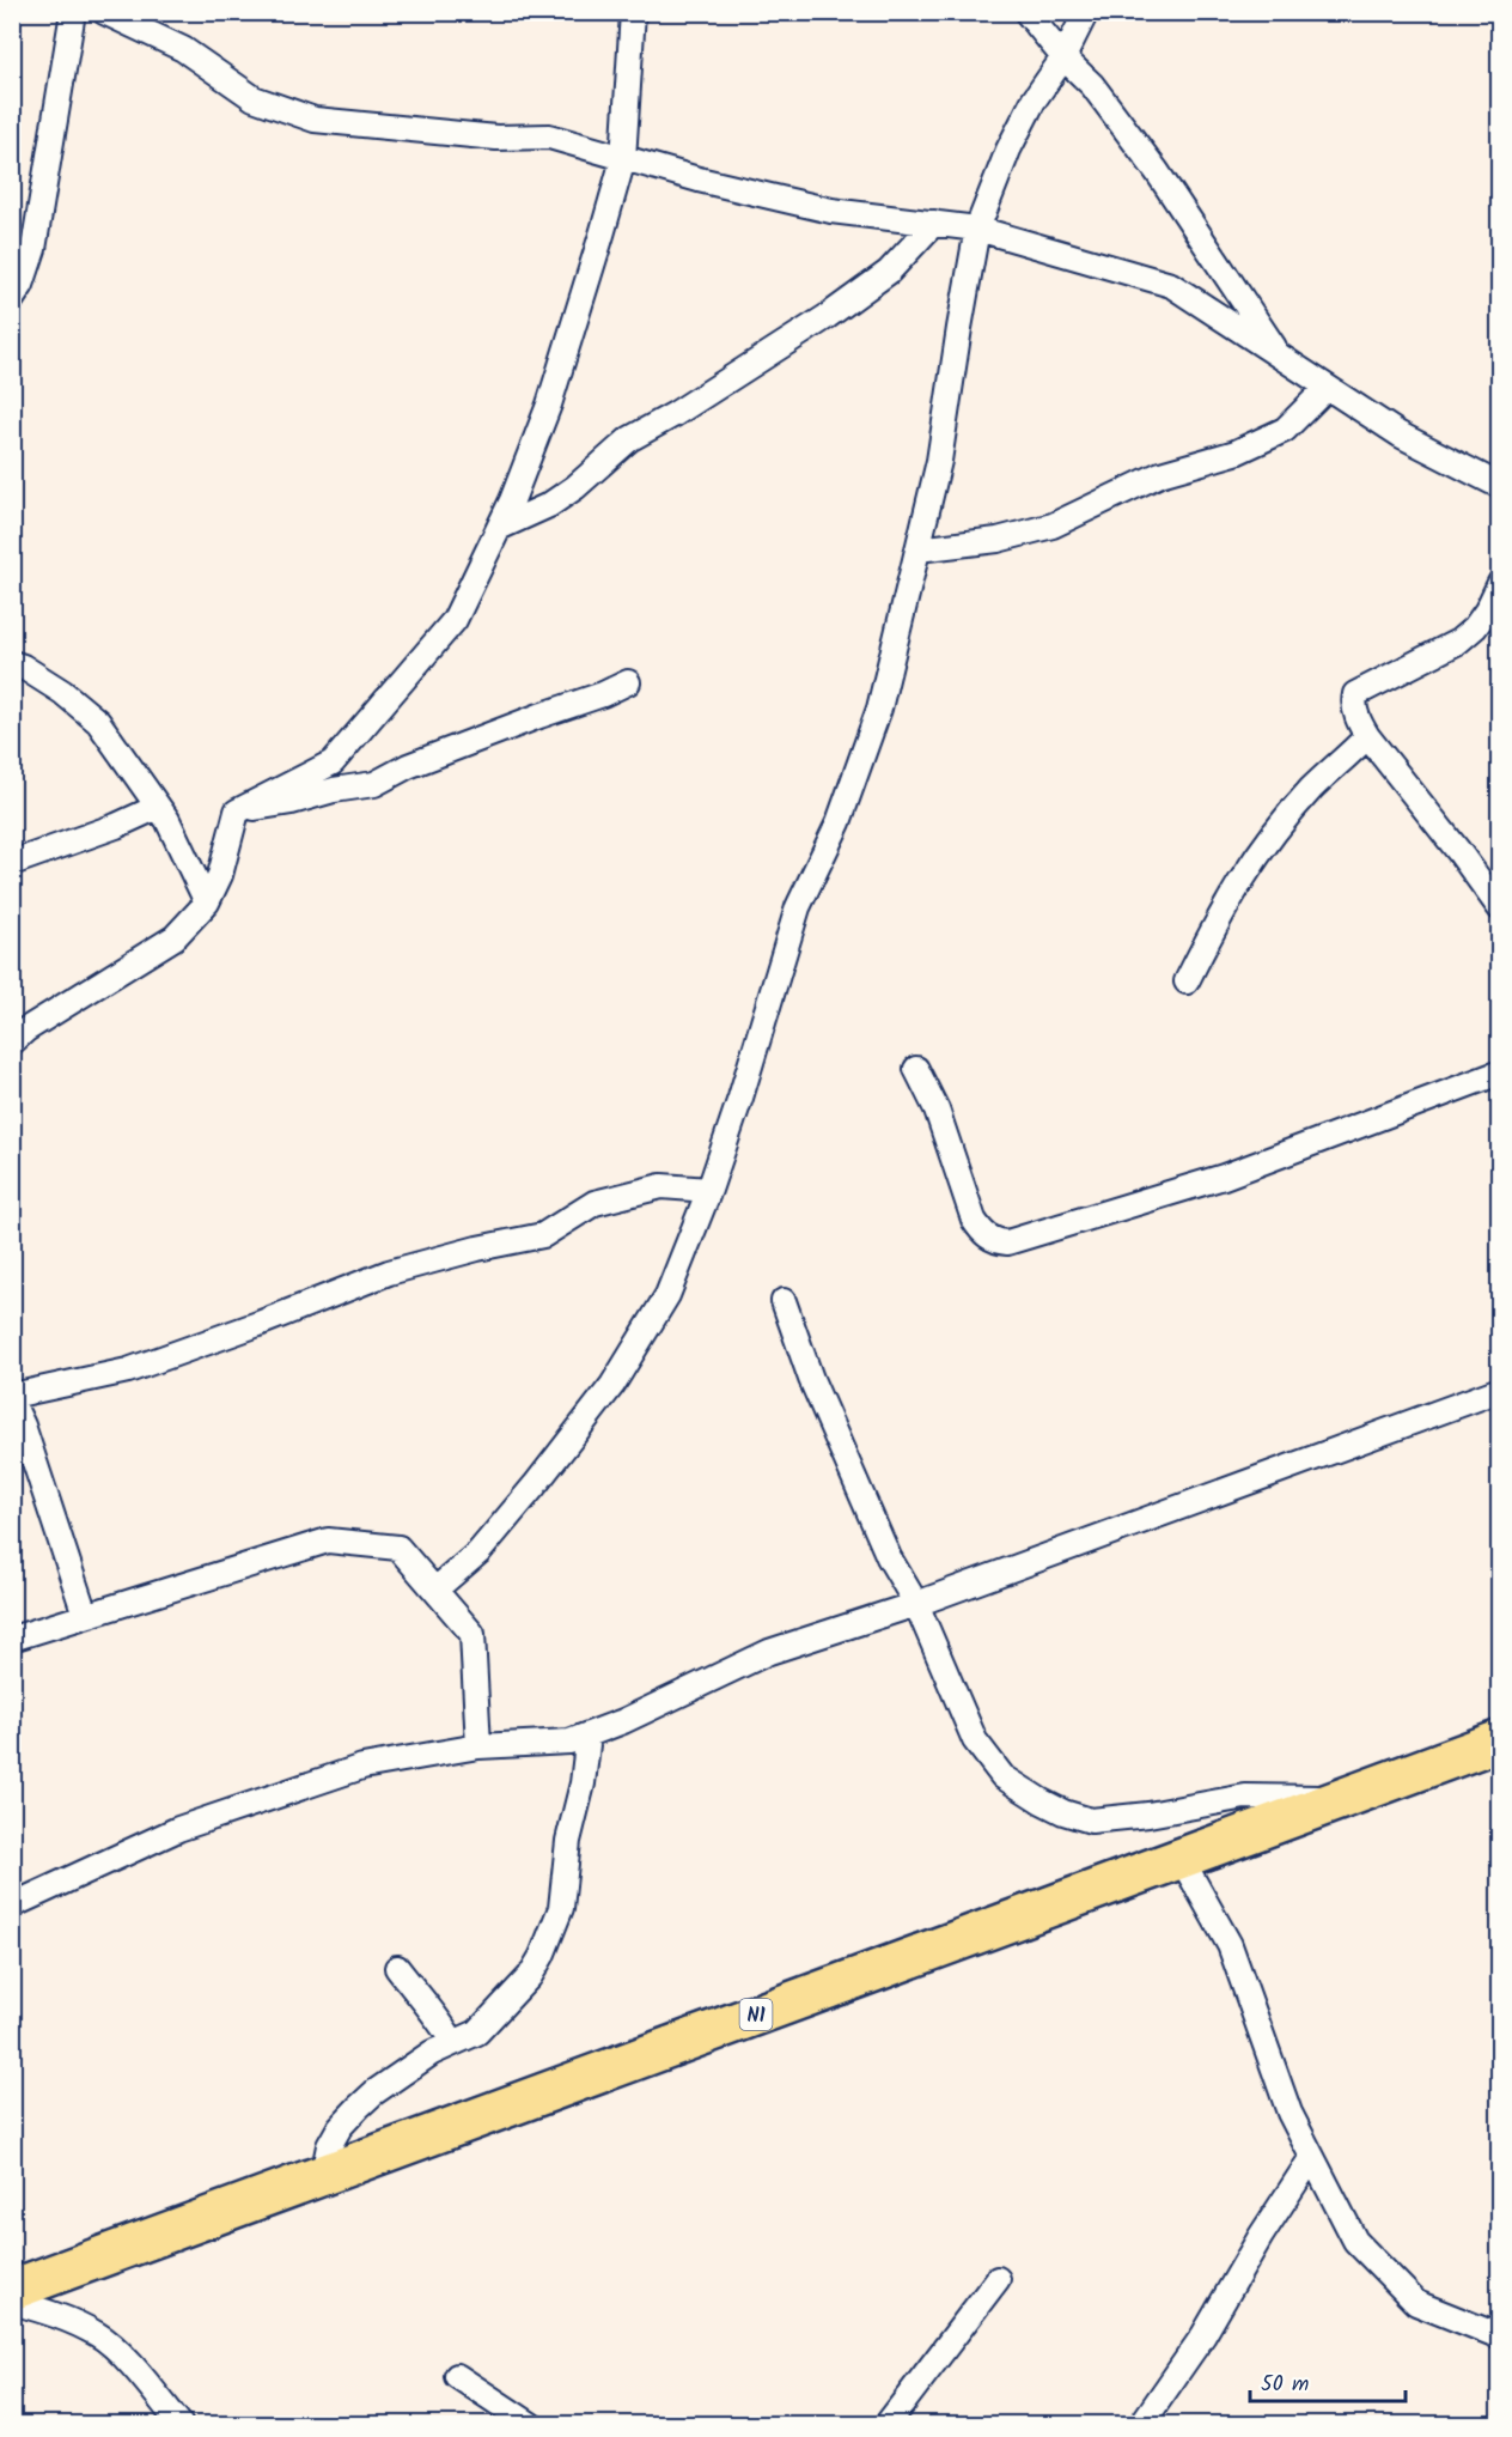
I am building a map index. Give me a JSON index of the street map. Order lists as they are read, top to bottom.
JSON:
{
  "streets": {
    "highway": ["N1"]
  },
  "scale_bar": "50 m"
}
